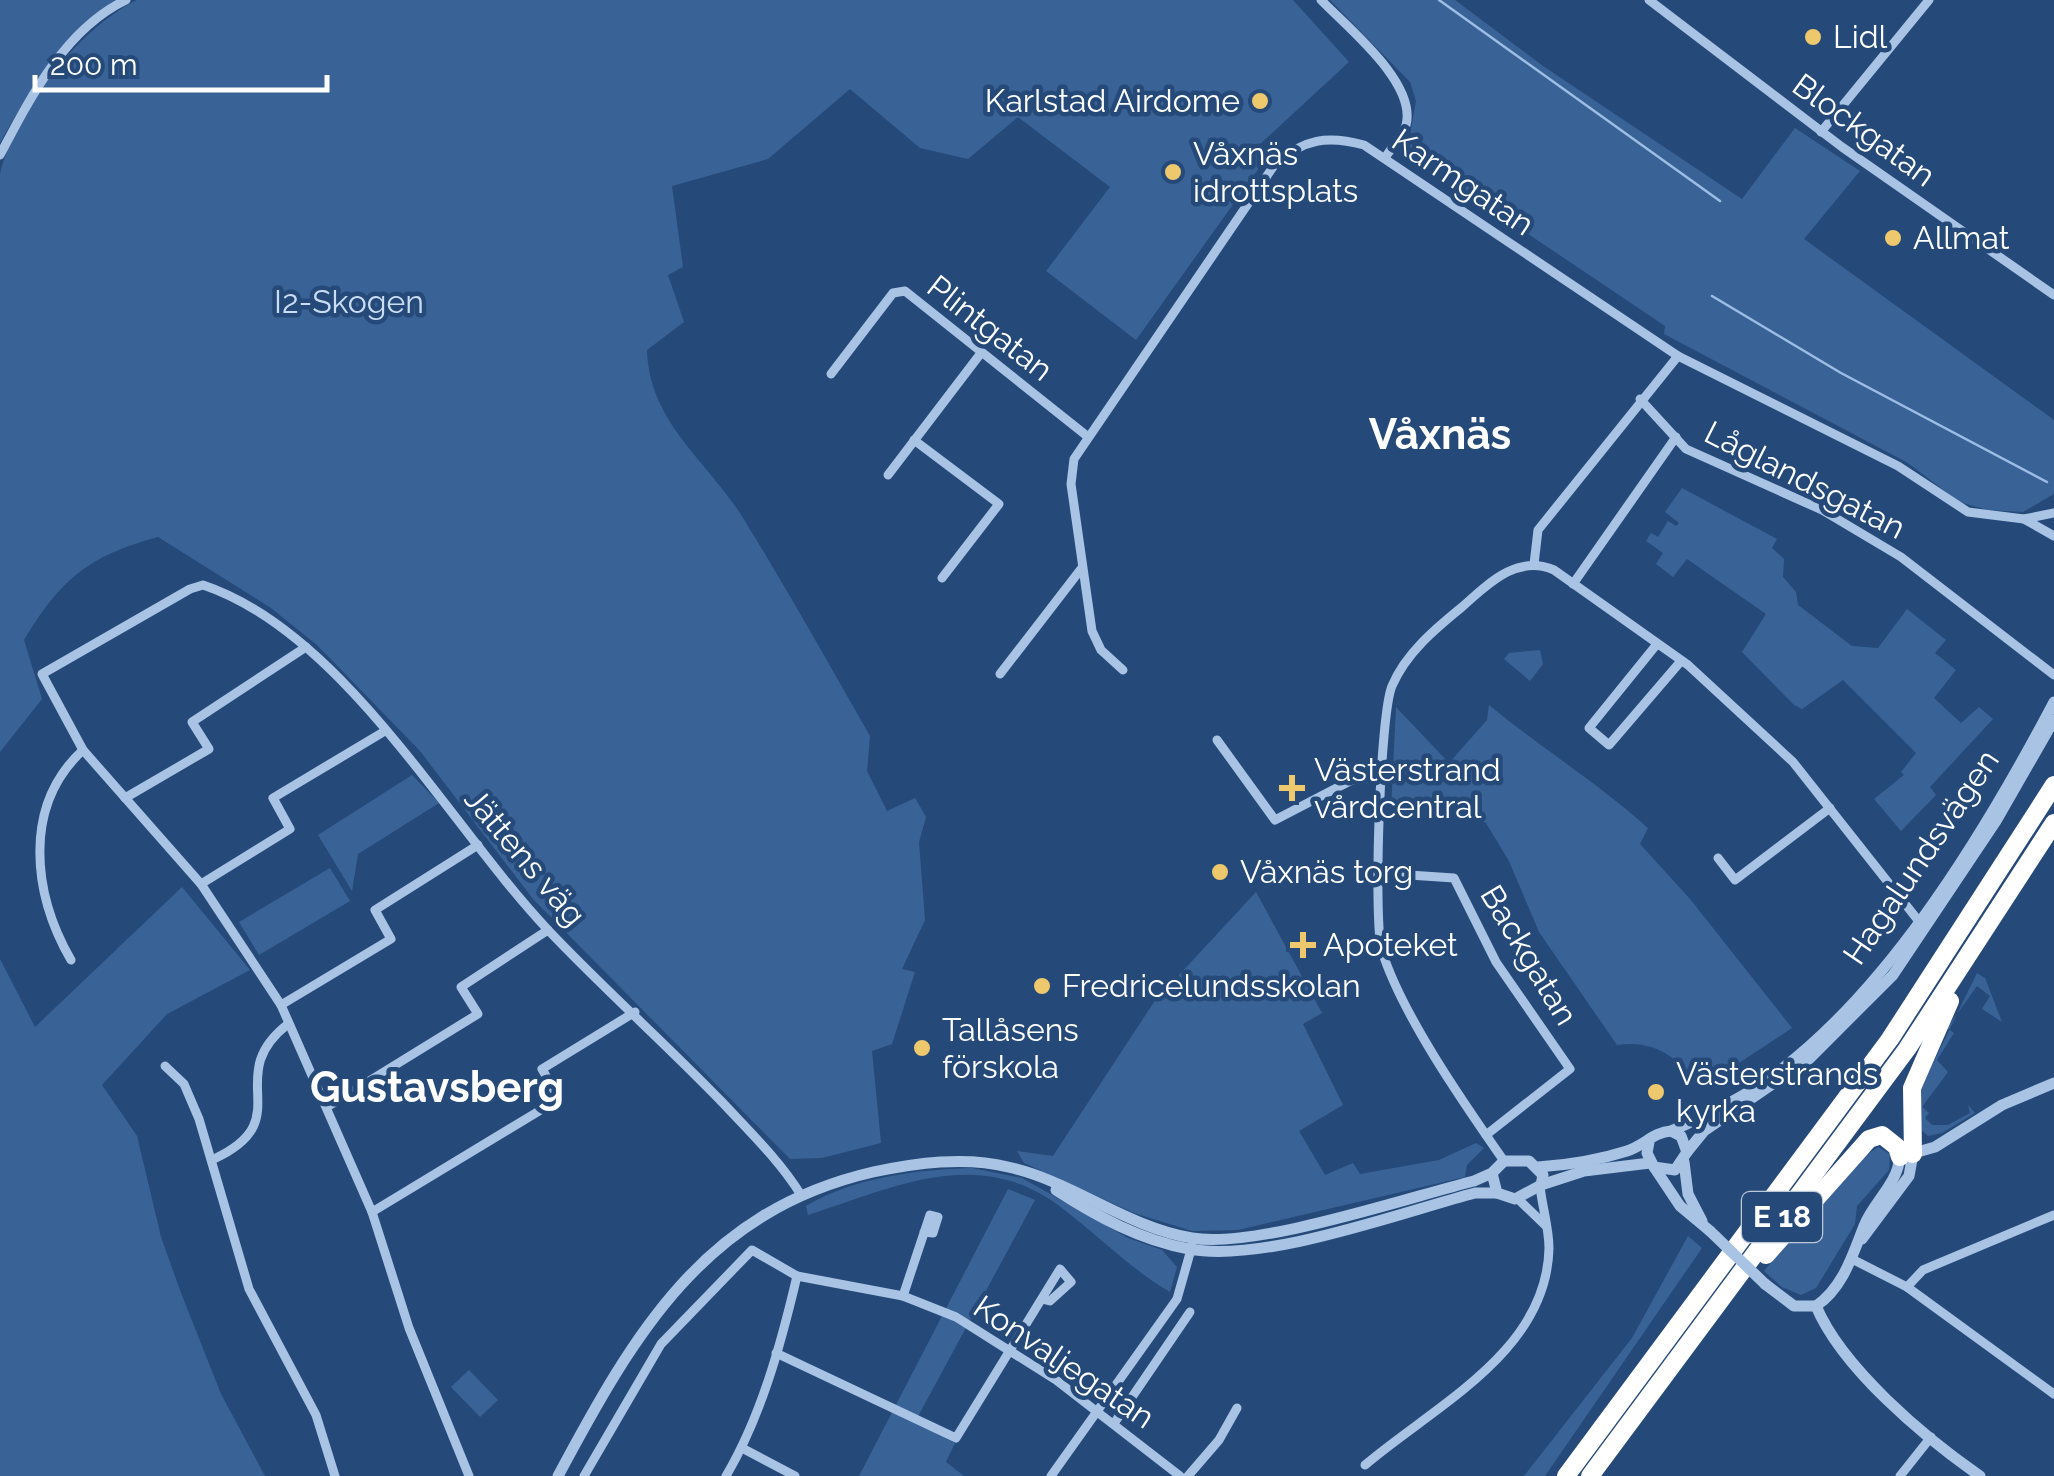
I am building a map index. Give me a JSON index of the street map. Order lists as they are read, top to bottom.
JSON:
{
  "streets": {
    "highway": ["E 18"],
    "street": [
      "Blockgatan",
      "Karmgatan",
      "Plintgatan",
      "Låglandsgatan",
      "Jättens väg",
      "Hagalundsvägen",
      "Backgatan",
      "Konvaljegatan"
    ]
  },
  "crossings": [
    ["Karmgatan", "Plintgatan"]
  ],
  "districts": ["Våxnäs", "Gustavsberg"],
  "parks": ["I2-Skogen"],
  "places": {
    "other": [
      "Lidl",
      "Karlstad Airdome",
      "Våxnäs idrottsplats",
      "Allmat",
      "Våxnäs torg",
      "Fredricelundsskolan",
      "Tallåsens förskola",
      "Västerstrands kyrka"
    ],
    "health": ["Västerstrand vårdcentral", "Apoteket"]
  },
  "scale_bar": "200 m"
}
